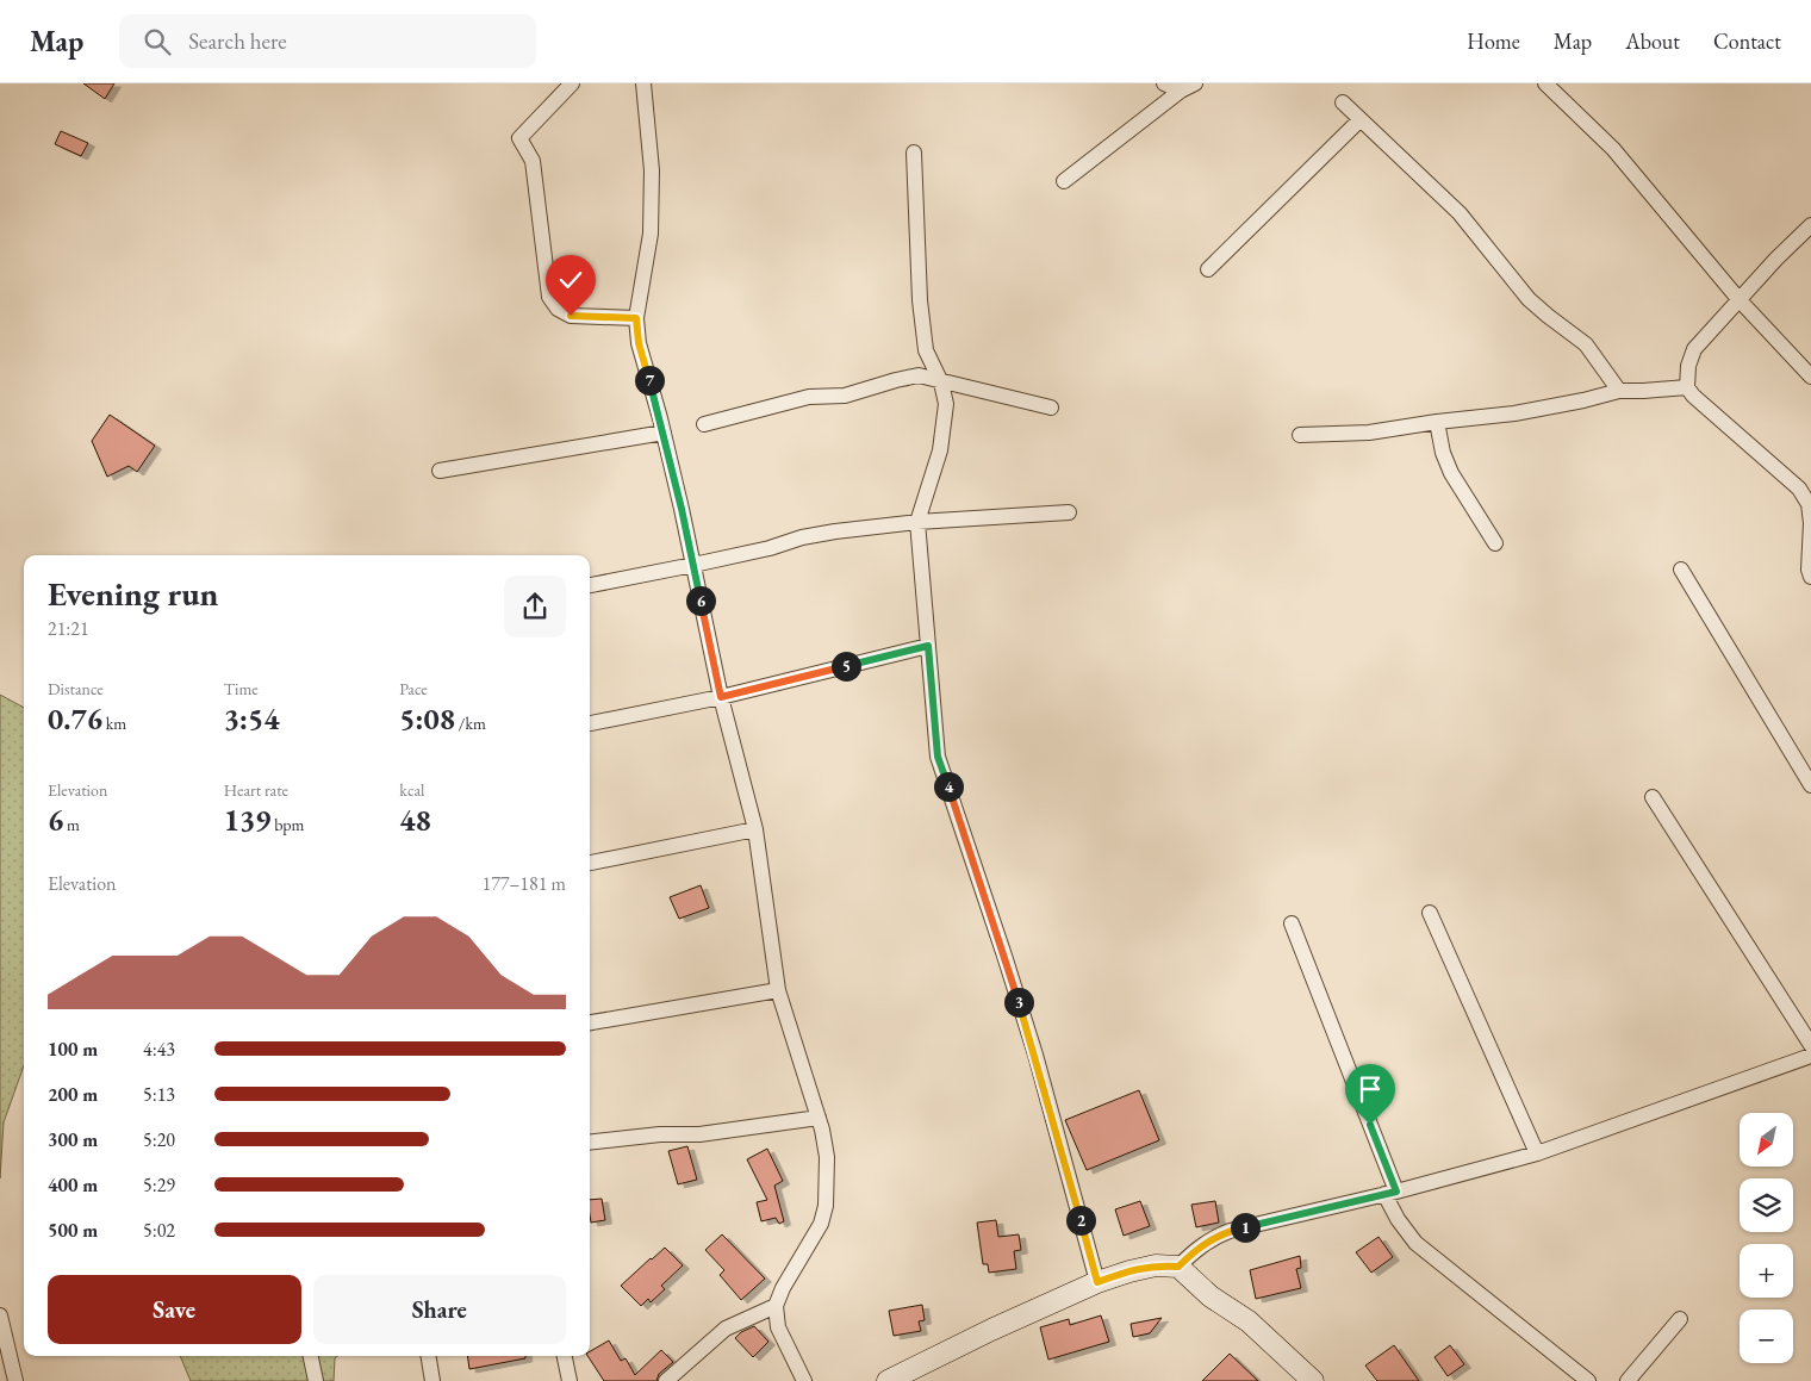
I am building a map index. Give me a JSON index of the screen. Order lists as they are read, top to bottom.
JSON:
{
  "north": "bottom left",
  "page": {
    "header": "Map",
    "search": "Search here",
    "nav": [
      "Home",
      "Map",
      "About",
      "Contact"
    ],
    "pins": [
      "7",
      "6",
      "5",
      "4",
      "3",
      "2",
      "1"
    ],
    "heading": ["Evening run", "21:21"],
    "stats": [
      ["Distance", "0.76 km"],
      ["Time", "3:54"],
      ["Pace", "5:08 /km"],
      ["Elevation", "6 m"],
      ["Heart rate", "139 bpm"],
      ["kcal", "48"]
    ],
    "chart": ["Elevation", "177–181 m"],
    "list": [
      {
        "name": "100 m",
        "note": "4:43"
      },
      {
        "name": "200 m",
        "note": "5:13"
      },
      {
        "name": "300 m",
        "note": "5:20"
      },
      {
        "name": "400 m",
        "note": "5:29"
      },
      {
        "name": "500 m",
        "note": "5:02"
      }
    ],
    "map_buttons": ["+", "−"],
    "buttons": ["Save", "Share"]
  }
}
